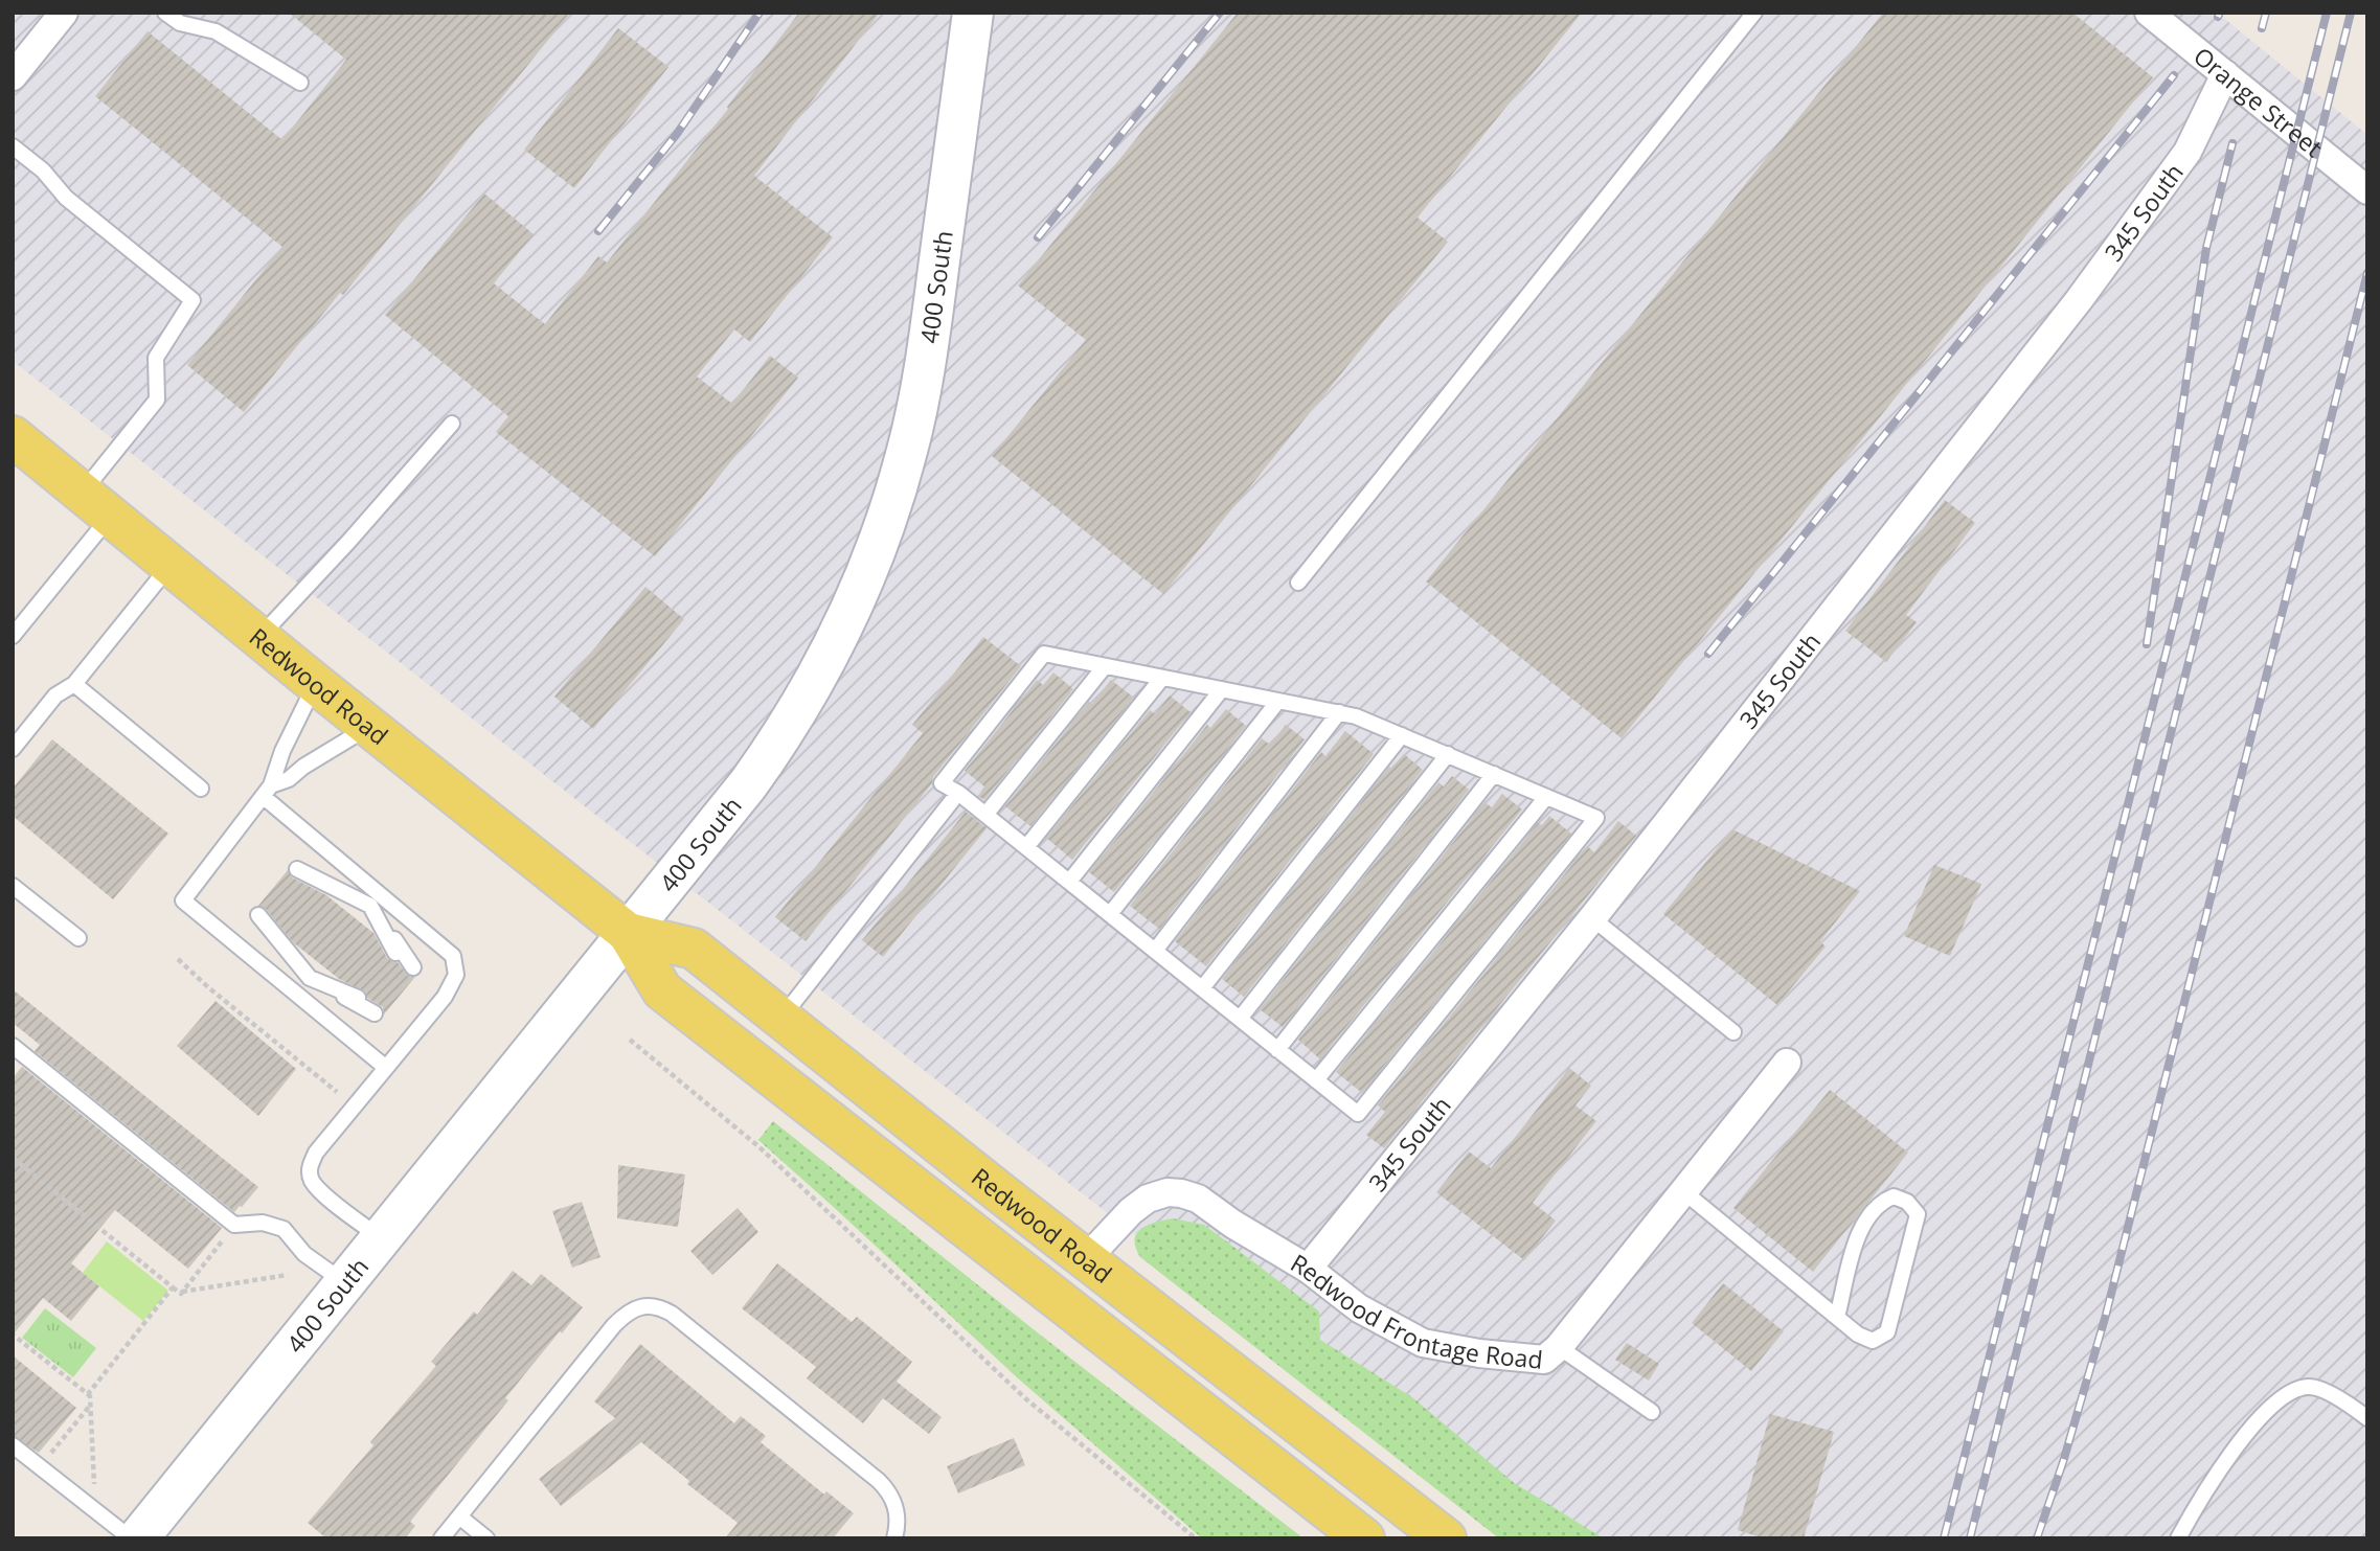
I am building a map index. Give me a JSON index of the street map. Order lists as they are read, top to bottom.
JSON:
{
  "streets": {
    "main road": ["Redwood Road"],
    "street": [
      "Orange Street",
      "345 South",
      "400 South",
      "Redwood Frontage Road"
    ]
  },
  "crossings": [
    ["Orange Street", "345 South"],
    ["345 South", "Redwood Frontage Road"],
    ["400 South", "Redwood Road"],
    ["Redwood Road", "Redwood Frontage Road"]
  ]
}
